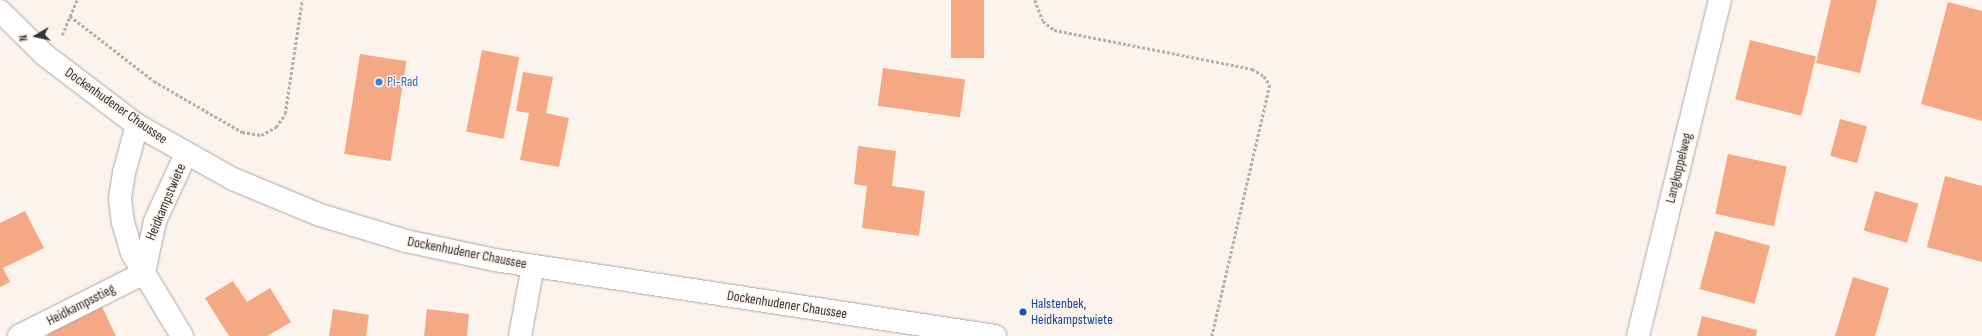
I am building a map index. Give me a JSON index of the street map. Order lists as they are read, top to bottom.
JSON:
{
  "streets": {
    "main road": [
      "Dockenhudener Chaussee",
      "Langkoppelweg",
      "Heidkampstwiete",
      "Heidkampsstieg"
    ]
  },
  "crossings": [
    ["Dockenhudener Chaussee", "Heidkampstwiete"],
    ["Heidkampstwiete", "Heidkampsstieg"]
  ],
  "places": ["Pi-Rad", "Halstenbek, Heidkampstwiete"],
  "north": "left"
}
